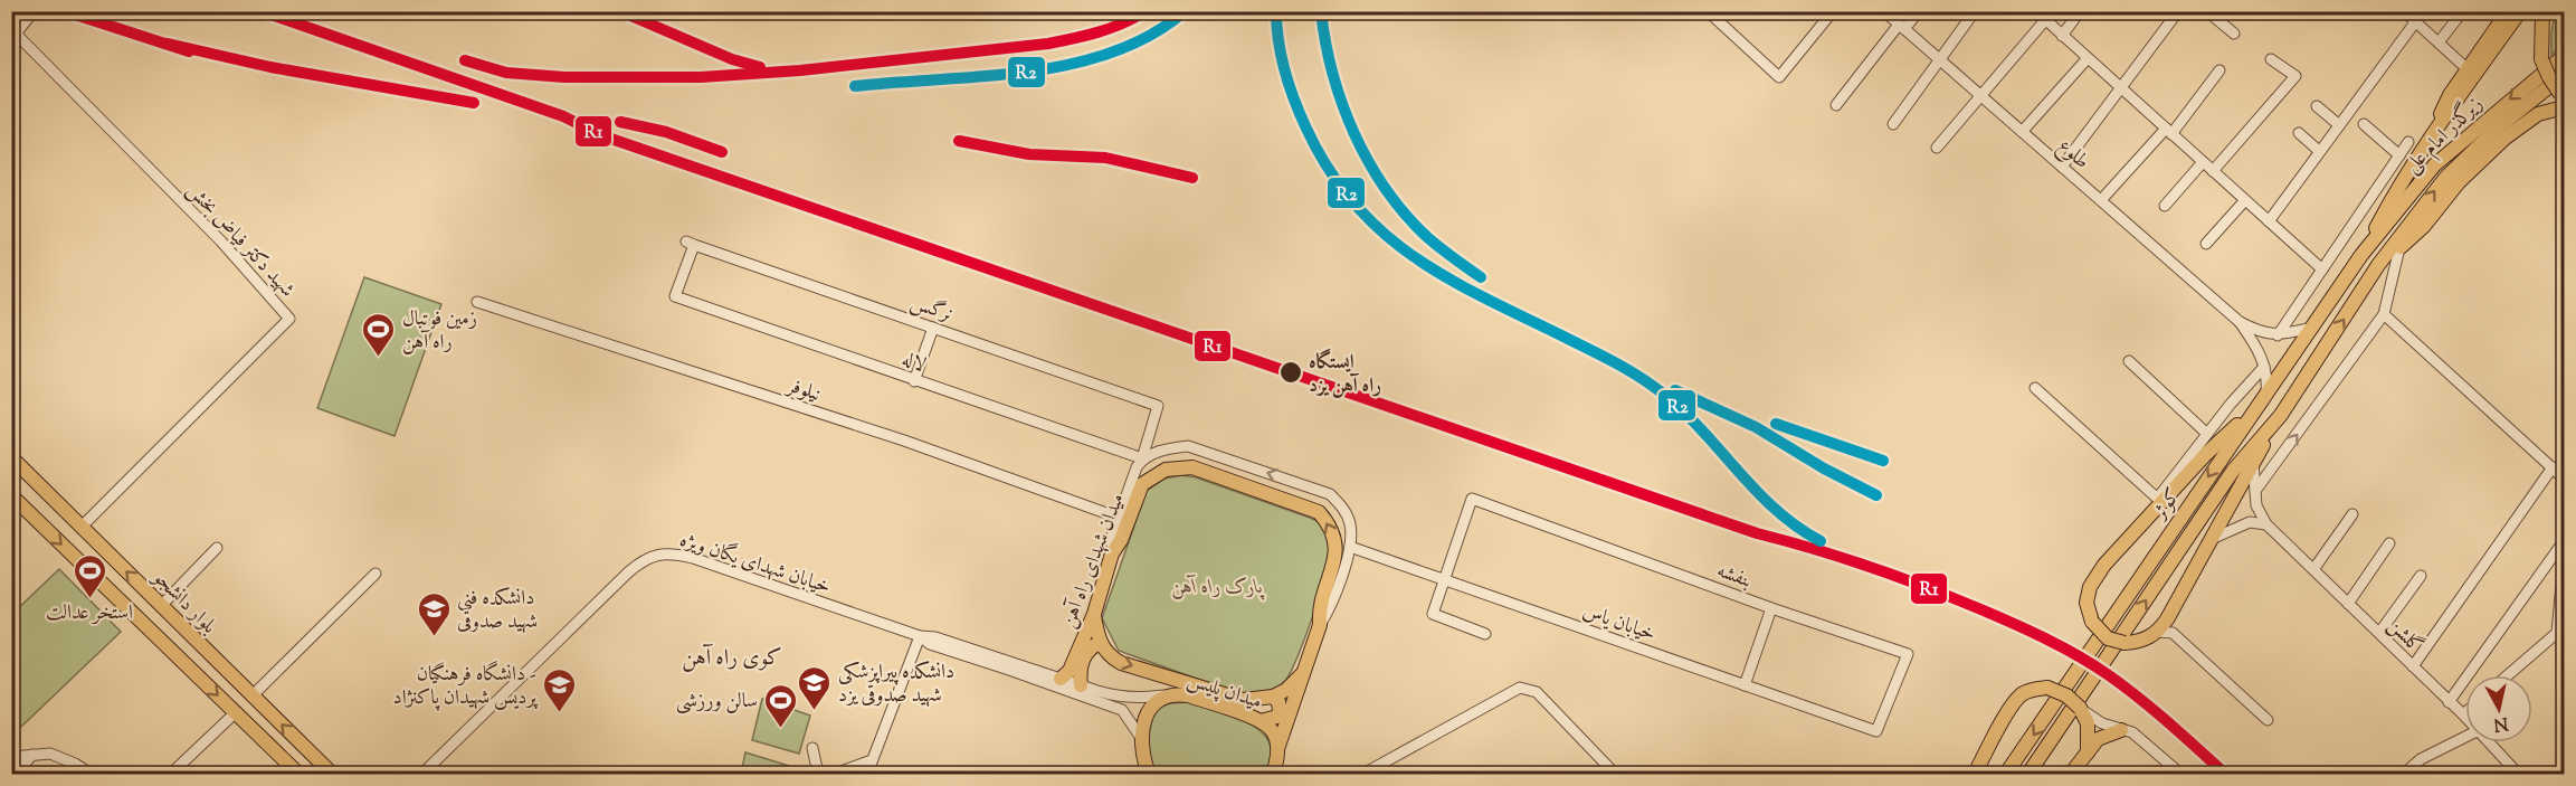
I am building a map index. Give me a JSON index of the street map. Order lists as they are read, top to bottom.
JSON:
{
  "streets": {
    "main road": [
      "زیرگذر امام علی",
      "کوثر",
      "میدان شهدای راه آهن",
      "بلوار دانشجو",
      "میدان پلیس"
    ],
    "street": [
      "طلوع",
      "شهید دکتر فیاض بخش",
      "نرگس",
      "لاله",
      "نیلوفر",
      "خیابان شهدای یگان ویژه",
      "بنفشه",
      "خیابان یاس",
      "گلشن"
    ]
  },
  "crossings": [
    ["زیرگذر امام علی", "کوثر"],
    ["شهید دکتر فیاض بخش", "بلوار دانشجو"],
    ["نرگس", "لاله"],
    ["میدان شهدای راه آهن", "خیابان شهدای یگان ویژه"],
    ["میدان شهدای راه آهن", "میدان پلیس"],
    ["خیابان شهدای یگان ویژه", "میدان پلیس"],
    ["بنفشه", "خیابان یاس"]
  ],
  "districts": ["کوی راه آهن"],
  "parks": ["پارک راه آهن"],
  "places": {
    "sports": ["زمین فوتبال راه آهن", "استخر عدالت", "سالن ورزشی"],
    "other": ["ایستگاه راه آهن یزد"],
    "school or university": ["دانشکده فنی شهید صدوقی", "دانشکده پیراپزشکی شهید صدوقی یزد", "دانشگاه فرهنگیان - پردیس شهیدان پاکنژاد"]
  },
  "lines": ["transit line R1", "transit line R2"],
  "north": "bottom"
}
